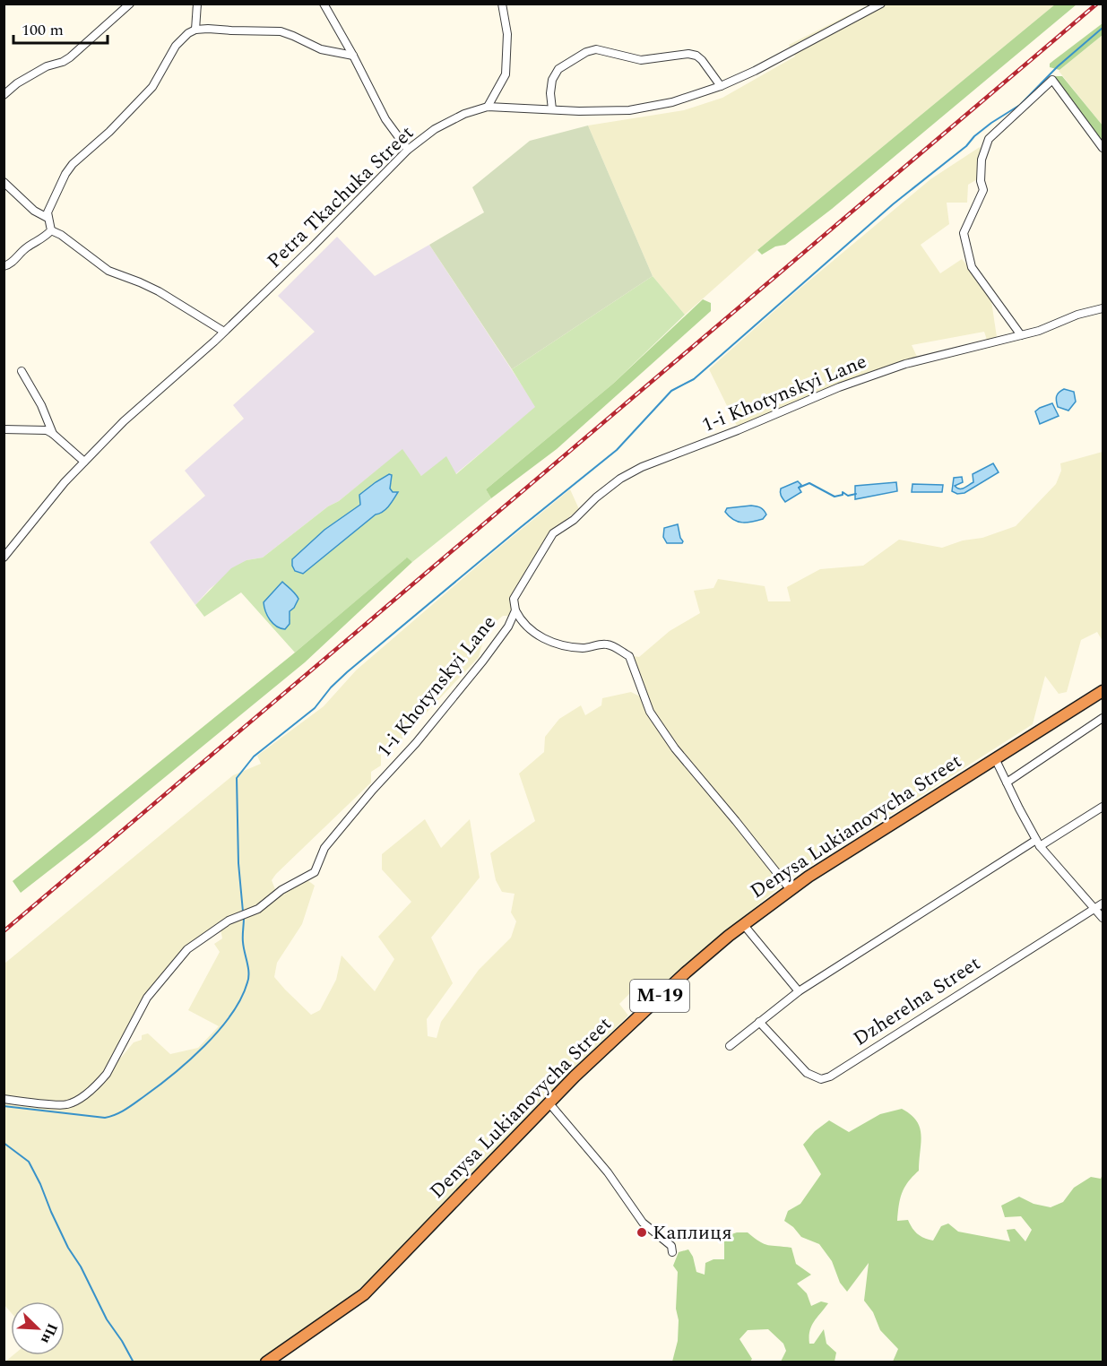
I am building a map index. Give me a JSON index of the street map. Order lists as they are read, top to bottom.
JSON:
{
  "streets": {
    "highway": ["Denysa Lukianovycha Street", "М-19"],
    "street": ["Petra Tkachuka Street", "1-i Khotynskyi Lane", "Dzherelna Street"]
  },
  "places": ["Каплиця"],
  "scale_bar": "100 m",
  "north": "bottom right"
}
